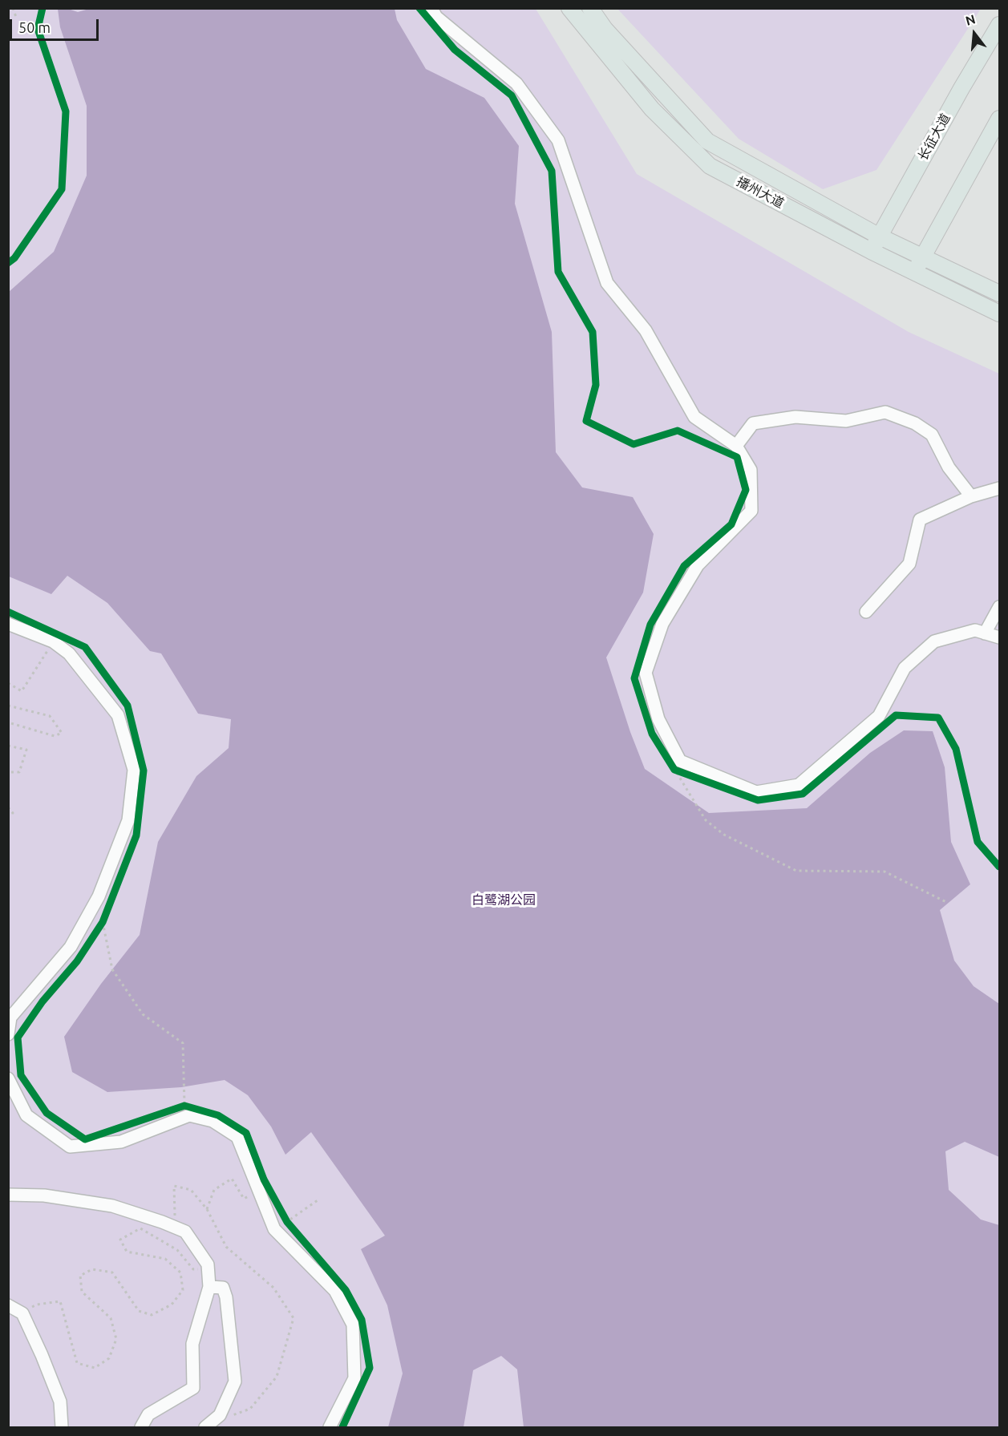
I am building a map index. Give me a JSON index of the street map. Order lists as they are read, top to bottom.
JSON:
{
  "streets": {
    "main road": ["长征大道", "播州大道"]
  },
  "crossings": [
    ["长征大道", "播州大道"]
  ],
  "parks": ["白鹭湖公园"],
  "scale_bar": "50 m",
  "north": "top"
}
